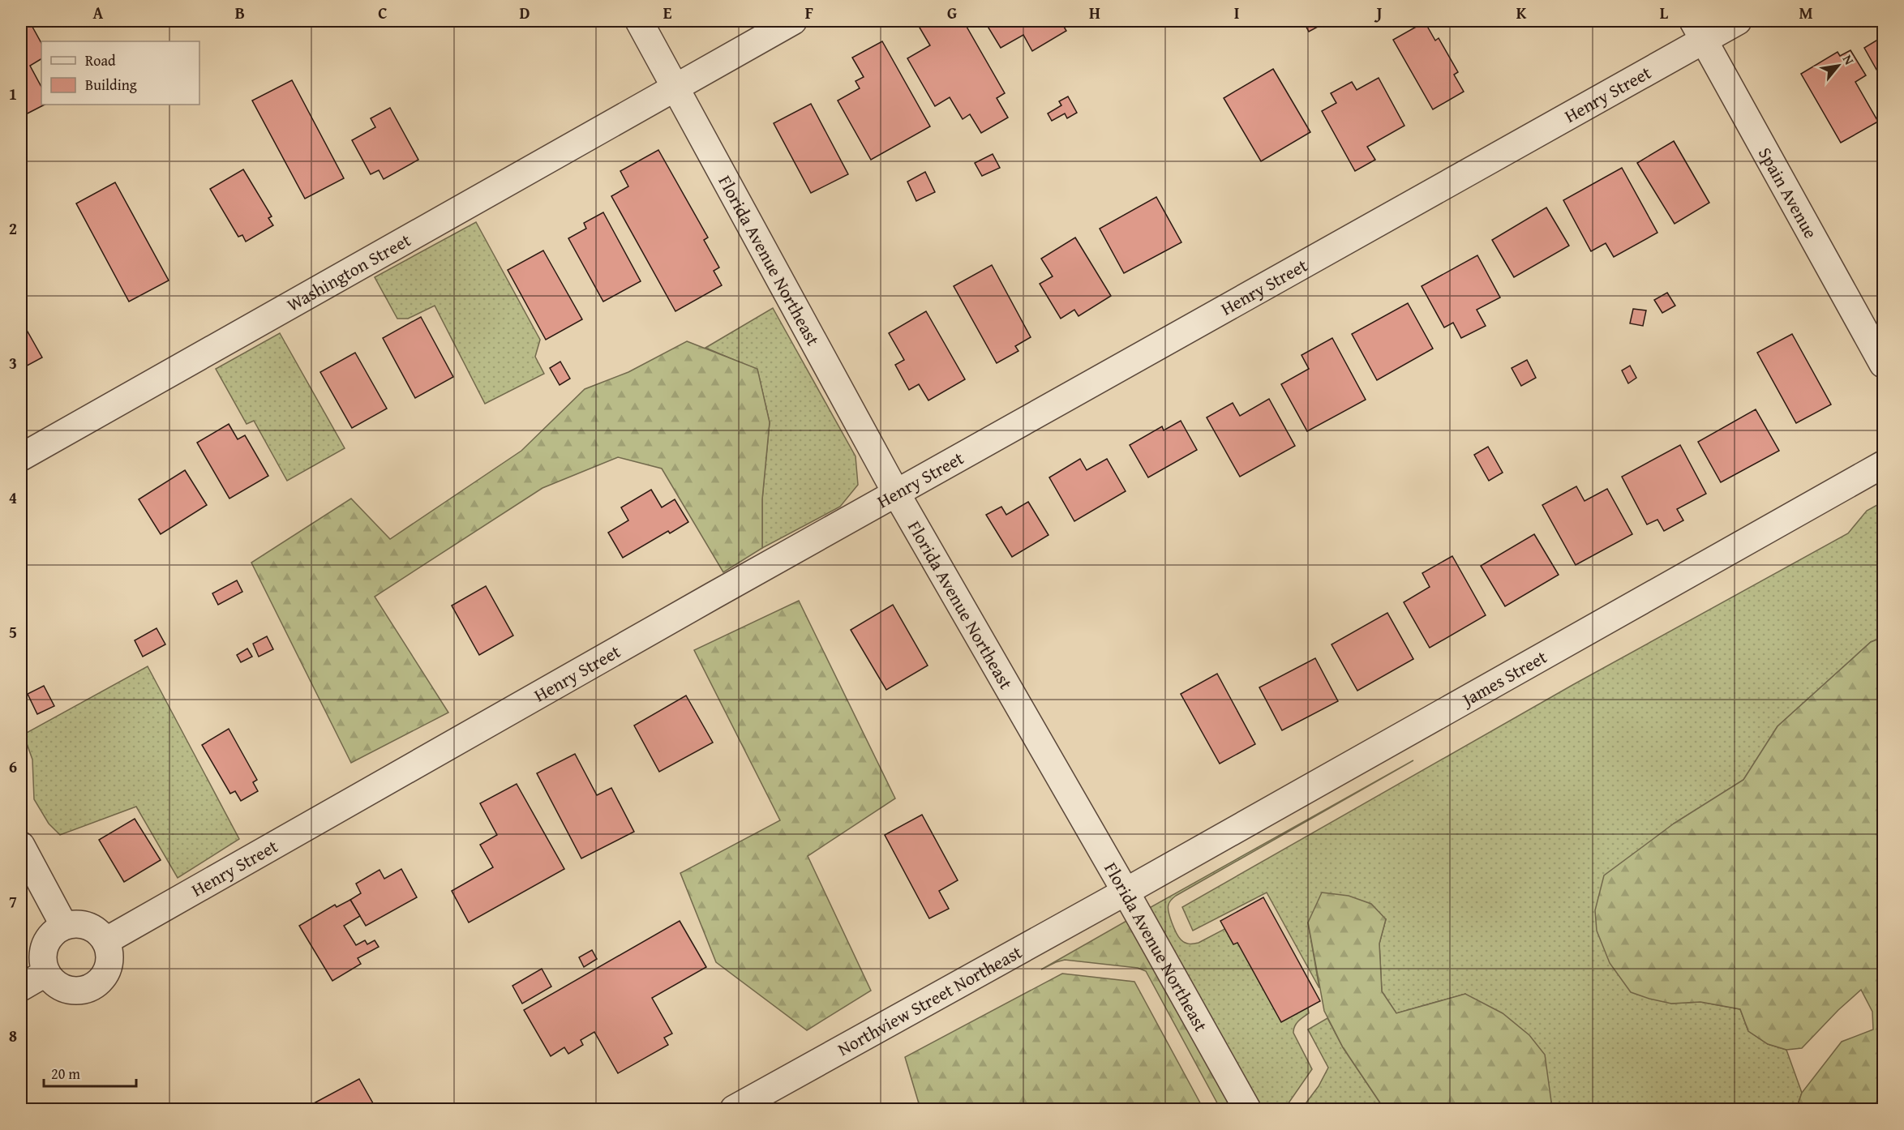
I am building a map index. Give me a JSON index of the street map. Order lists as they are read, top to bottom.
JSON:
{
  "streets": {
    "street": [
      "Henry Street",
      "Spain Avenue",
      "Florida Avenue Northeast",
      "Washington Street",
      "James Street",
      "Northview Street Northeast"
    ]
  },
  "crossings": [
    ["Henry Street", "Spain Avenue"],
    ["Henry Street", "Florida Avenue Northeast"],
    ["Florida Avenue Northeast", "Washington Street"],
    ["Florida Avenue Northeast", "James Street"],
    ["Florida Avenue Northeast", "Northview Street Northeast"],
    ["James Street", "Northview Street Northeast"]
  ],
  "legend": ["Road", "Building"],
  "scale_bar": "20 m",
  "north": "top right",
  "grid": {
    "columns": [
      "A",
      "B",
      "C",
      "D",
      "E",
      "F",
      "G",
      "H",
      "I",
      "J",
      "K",
      "L",
      "M"
    ],
    "rows": [
      "1",
      "2",
      "3",
      "4",
      "5",
      "6",
      "7",
      "8"
    ]
  }
}
